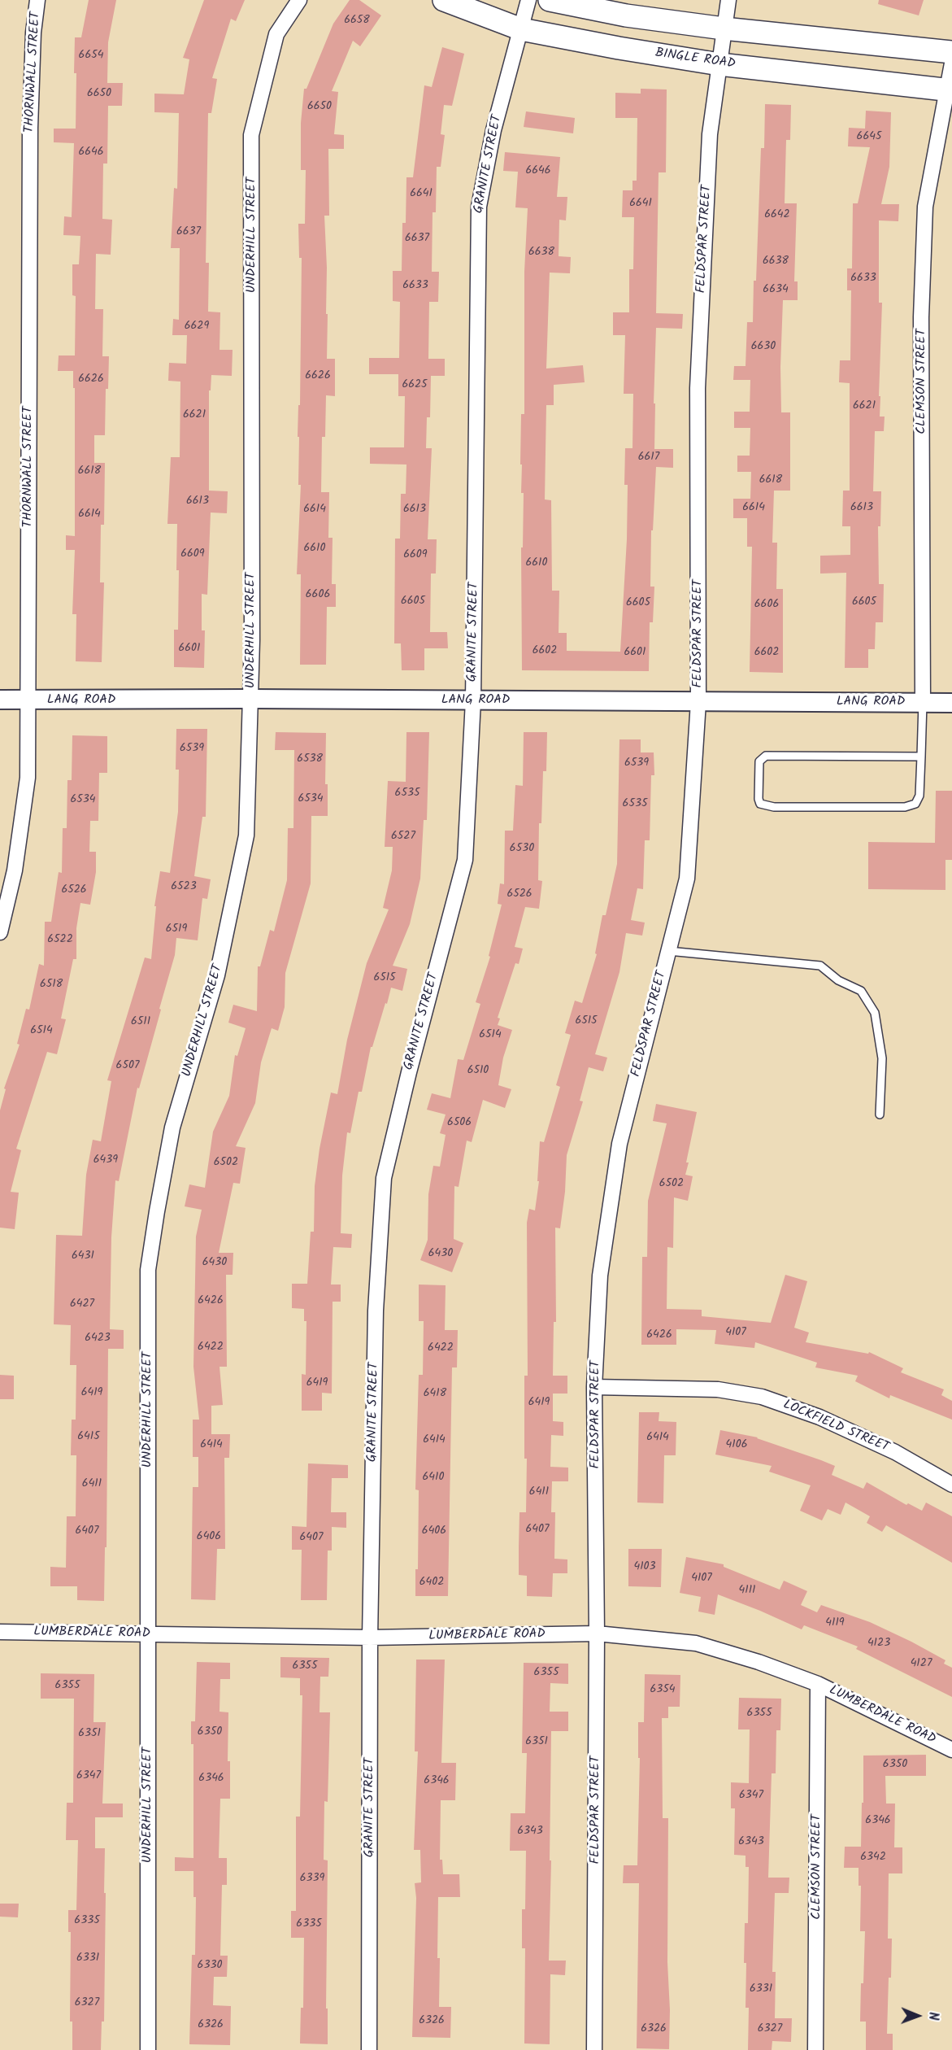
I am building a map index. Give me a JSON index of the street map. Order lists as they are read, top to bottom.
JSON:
{
  "streets": {
    "main road": ["BINGLE ROAD"],
    "street": [
      "THORNWALL STREET",
      "GRANITE STREET",
      "UNDERHILL STREET",
      "FELDSPAR STREET",
      "CLEMSON STREET",
      "LANG ROAD",
      "LOCKFIELD STREET",
      "LUMBERDALE ROAD"
    ]
  },
  "crossings": [
    ["BINGLE ROAD", "GRANITE STREET"],
    ["BINGLE ROAD", "FELDSPAR STREET"],
    ["BINGLE ROAD", "CLEMSON STREET"],
    ["THORNWALL STREET", "LANG ROAD"],
    ["GRANITE STREET", "LANG ROAD"],
    ["GRANITE STREET", "LUMBERDALE ROAD"],
    ["UNDERHILL STREET", "LANG ROAD"],
    ["UNDERHILL STREET", "LUMBERDALE ROAD"],
    ["FELDSPAR STREET", "LANG ROAD"],
    ["FELDSPAR STREET", "LOCKFIELD STREET"],
    ["FELDSPAR STREET", "LUMBERDALE ROAD"],
    ["CLEMSON STREET", "LANG ROAD"],
    ["CLEMSON STREET", "LUMBERDALE ROAD"]
  ],
  "house_numbers": [
    "6658",
    "6654",
    "6650",
    "6650",
    "6645",
    "6646",
    "6646",
    "6641",
    "6641",
    "6642",
    "6637",
    "6637",
    "6638",
    "6638",
    "6633",
    "6633",
    "6634",
    "6629",
    "6630",
    "6626",
    "6626",
    "6625",
    "6621",
    "6621",
    "6617",
    "6618",
    "6618",
    "6613",
    "6614",
    "6613",
    "6614",
    "6613",
    "6614",
    "6610",
    "6609",
    "6609",
    "6610",
    "6606",
    "6605",
    "6605",
    "6605",
    "6606",
    "6601",
    "6602",
    "6601",
    "6602",
    "6539",
    "6538",
    "6539",
    "6535",
    "6534",
    "6534",
    "6535",
    "6527",
    "6530",
    "6523",
    "6526",
    "6526",
    "6519",
    "6522",
    "6515",
    "6518",
    "6515",
    "6511",
    "6514",
    "6514",
    "6507",
    "6510",
    "6506",
    "6439",
    "6502",
    "6502",
    "6430",
    "6431",
    "6430",
    "6426",
    "6427",
    "4107",
    "6426",
    "6423",
    "6422",
    "6422",
    "6419",
    "6419",
    "6418",
    "6419",
    "6415",
    "6414",
    "6414",
    "6414",
    "4106",
    "6410",
    "6411",
    "6411",
    "6407",
    "6407",
    "6406",
    "6406",
    "6407",
    "4103",
    "4107",
    "6402",
    "4111",
    "4119",
    "4123",
    "4127",
    "6355",
    "6355",
    "6355",
    "6354",
    "6355",
    "6350",
    "6351",
    "6351",
    "6350",
    "6347",
    "6346",
    "6346",
    "6347",
    "6346",
    "6343",
    "6343",
    "6342",
    "6339",
    "6335",
    "6335",
    "6331",
    "6330",
    "6331",
    "6327",
    "6326",
    "6326",
    "6326",
    "6327"
  ],
  "north": "right"
}
